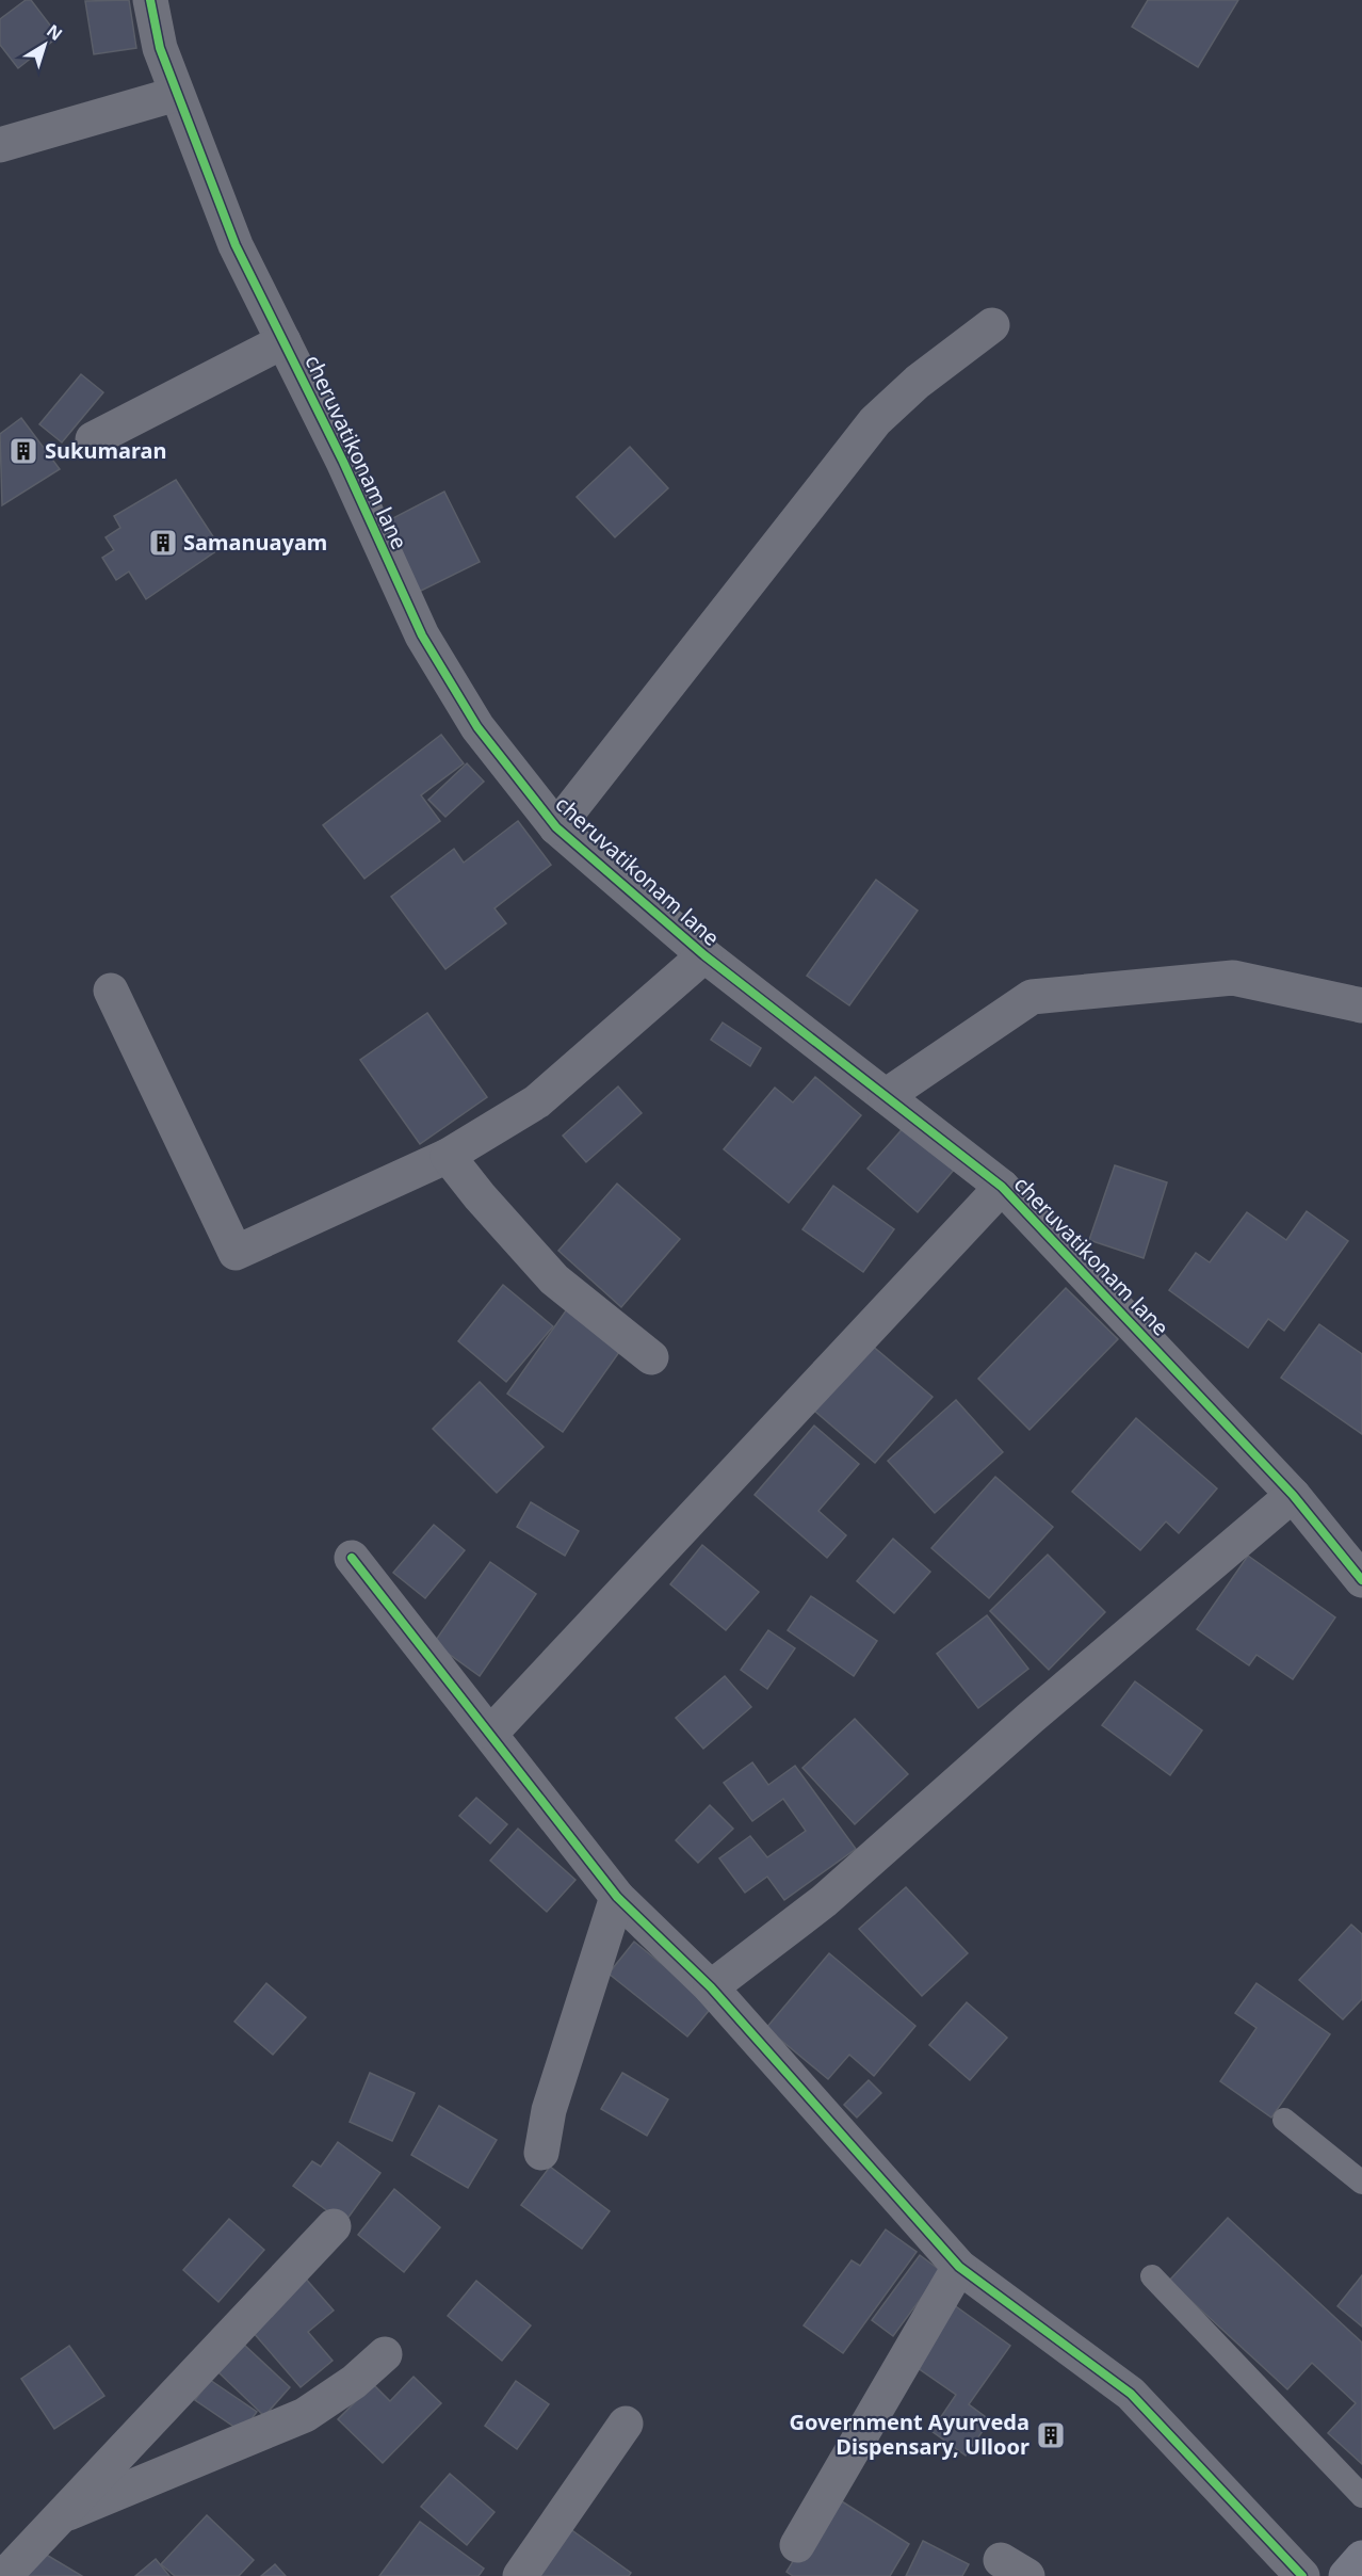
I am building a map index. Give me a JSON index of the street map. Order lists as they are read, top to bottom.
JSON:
{
  "streets": {
    "street": ["cheruvatikonam lane"]
  },
  "places": {
    "building": ["Sukumaran", "Samanuayam", "Government Ayurveda Dispensary, Ulloor"]
  },
  "north": "top right"
}
